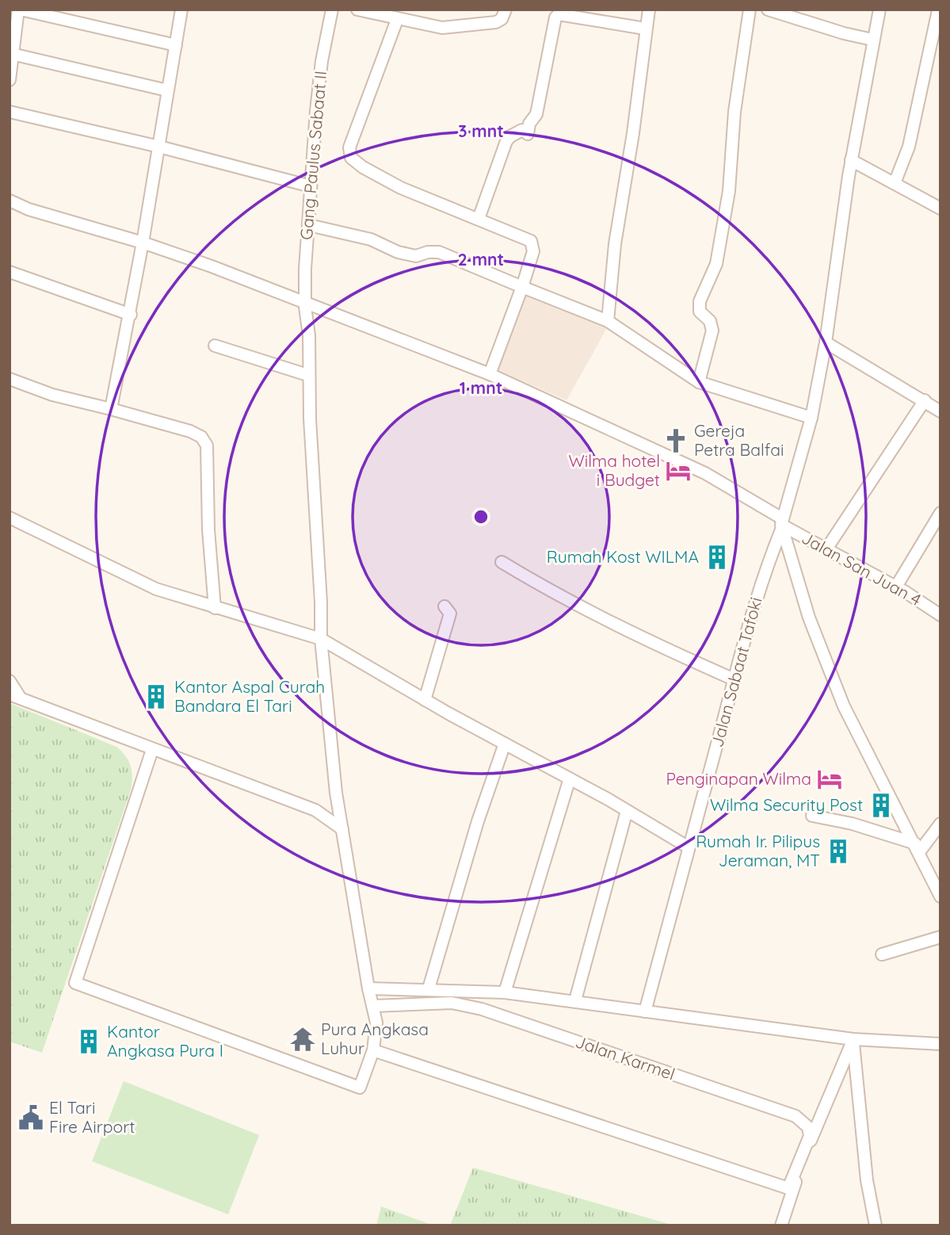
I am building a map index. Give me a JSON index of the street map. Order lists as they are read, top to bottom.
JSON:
{
  "streets": {
    "street": [
      "Gang Paulus Sabaat II",
      "Jalan San Juan 4",
      "Jalan Sabaat Tafoki",
      "Jalan Karmel"
    ]
  },
  "crossings": [
    ["Gang Paulus Sabaat II", "Jalan San Juan 4"],
    ["Gang Paulus Sabaat II", "Jalan Karmel"],
    ["Jalan San Juan 4", "Jalan Sabaat Tafoki"]
  ],
  "places": {
    "church": ["Gereja Petra Balfai"],
    "hotel": ["Wilma hotel i Budget", "Penginapan Wilma"],
    "building": [
      "Rumah Kost WILMA",
      "Kantor Aspal Curah Bandara El Tari",
      "Wilma Security Post",
      "Rumah Ir. Pilipus Jeraman, MT",
      "Kantor Angkasa Pura I"
    ],
    "temple": ["Pura Angkasa Luhur"],
    "public building": ["El Tari Fire Airport"]
  },
  "rings": ["3 mnt", "2 mnt", "1 mnt"]
}
